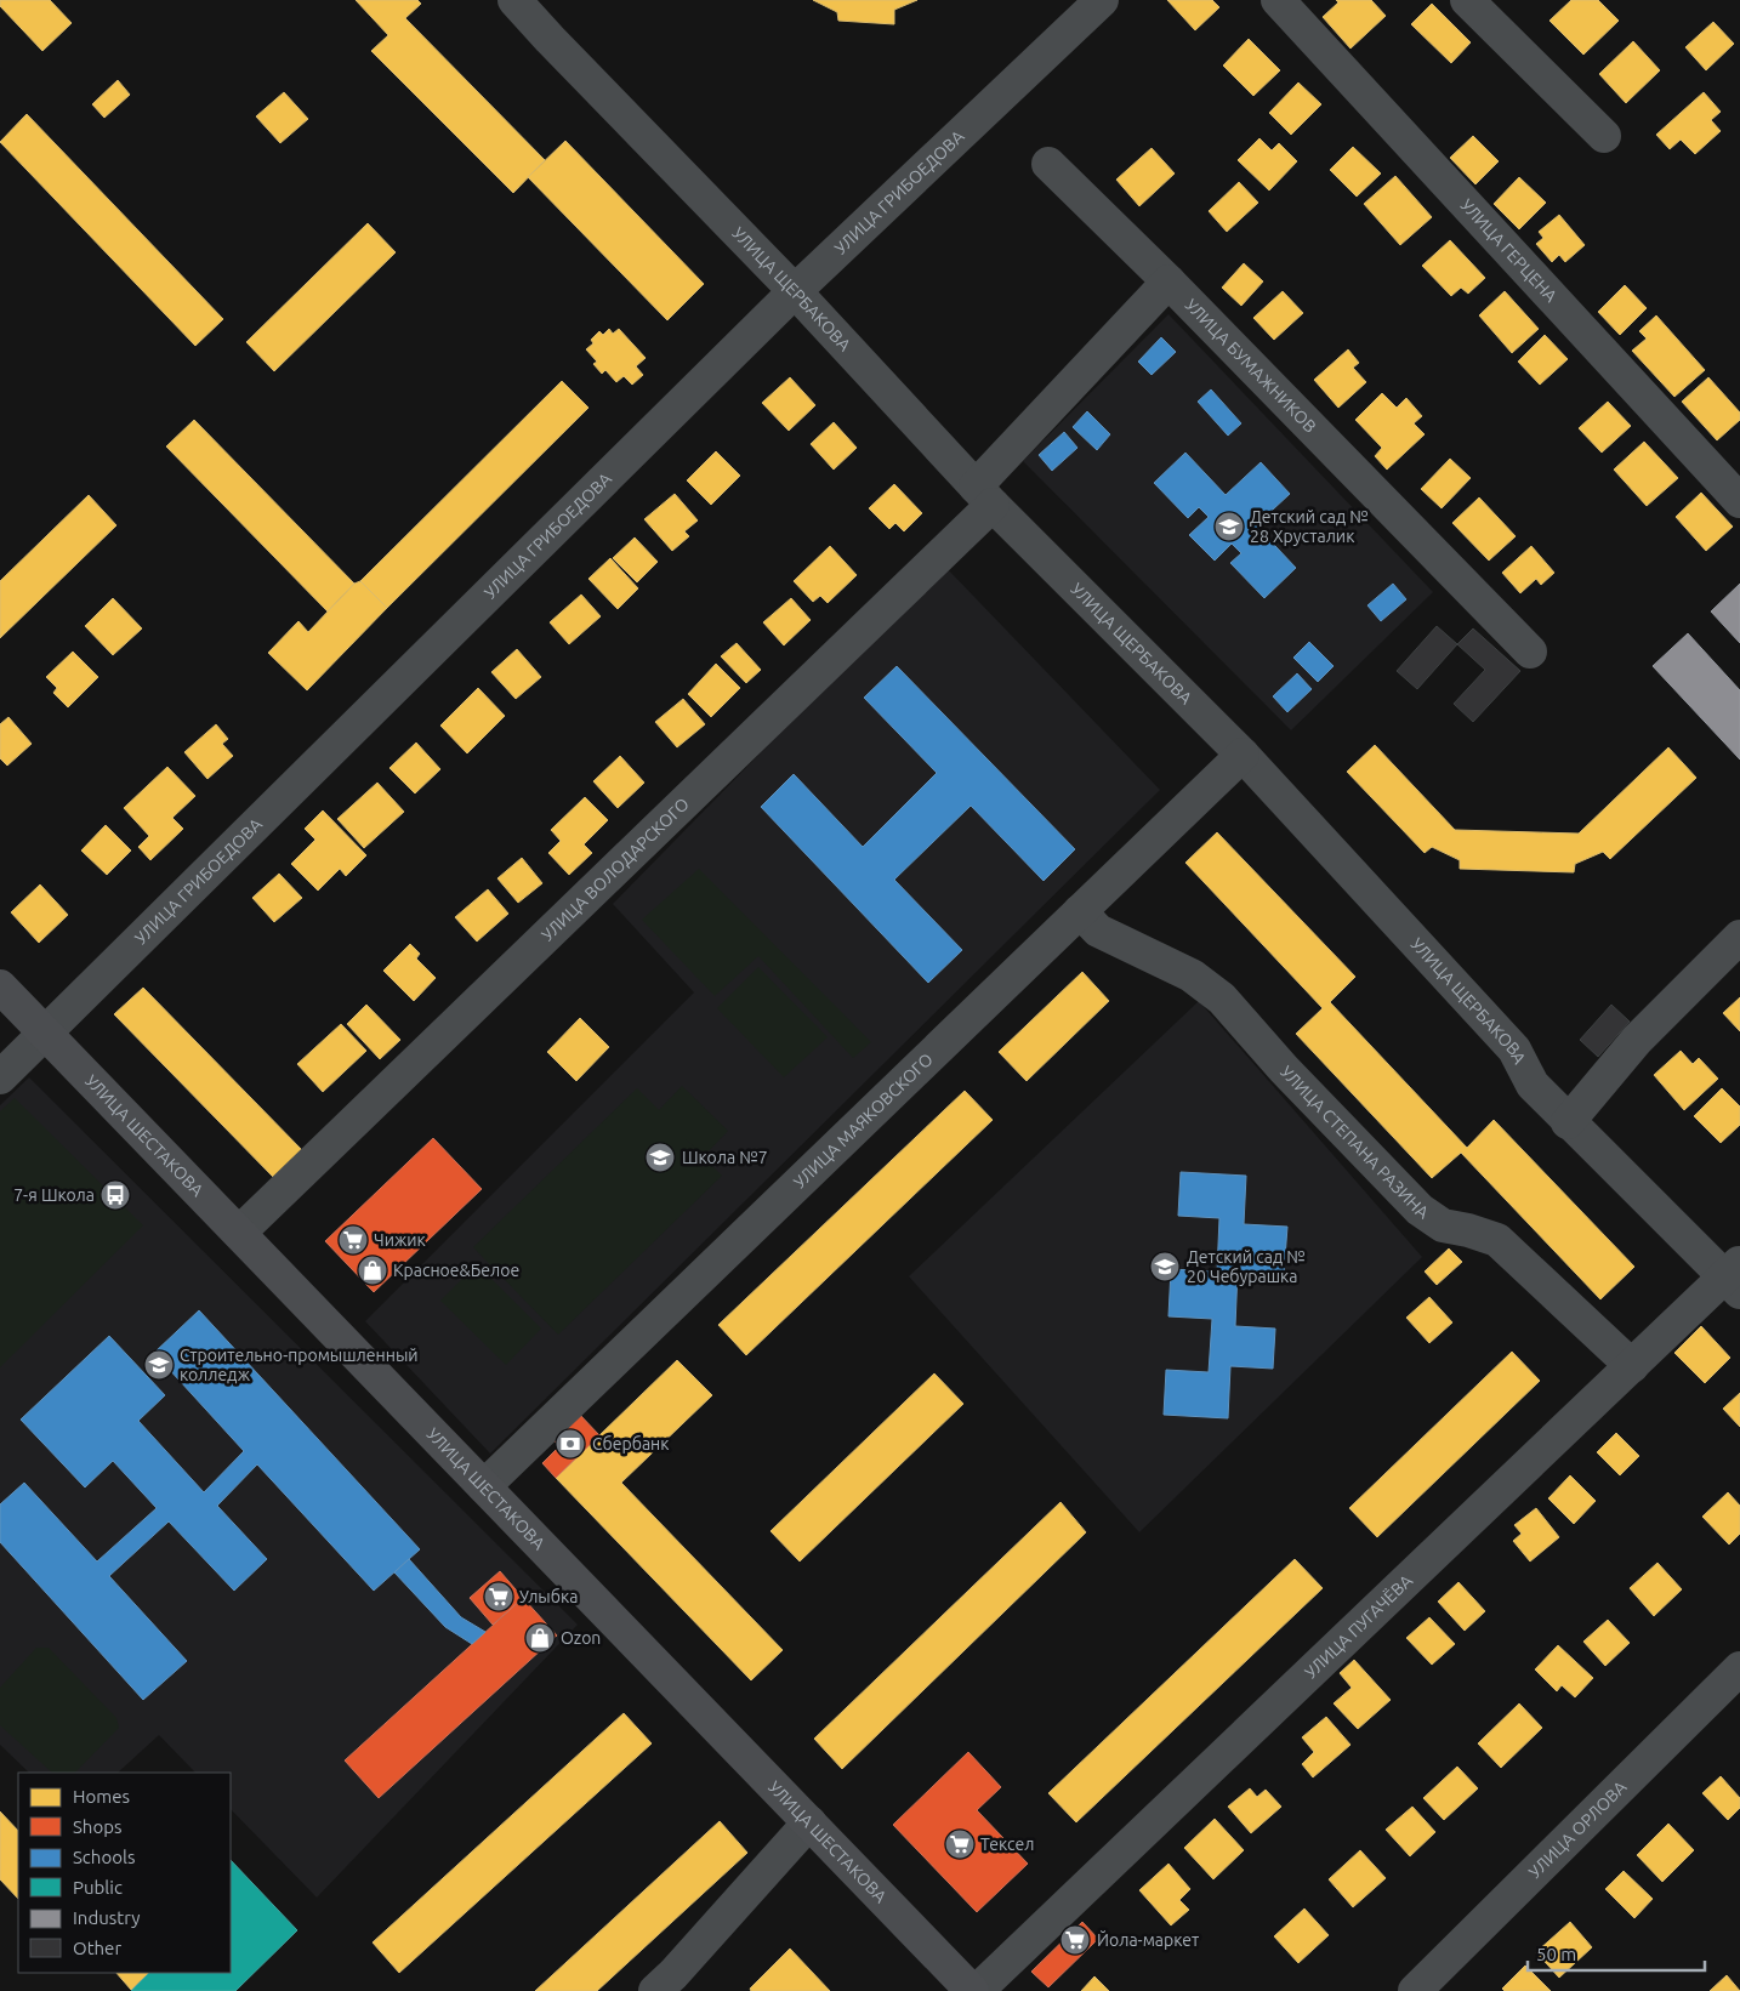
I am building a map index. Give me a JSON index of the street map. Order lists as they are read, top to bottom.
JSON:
{
  "streets": {
    "main road": ["УЛИЦА ШЕСТАКОВА"],
    "street": [
      "УЛИЦА ГРИБОЕДОВА",
      "УЛИЦА ГЕРЦЕНА",
      "УЛИЦА ЩЕРБАКОВА",
      "УЛИЦА БУМАЖНИКОВ",
      "УЛИЦА ВОЛОДАРСКОГО",
      "УЛИЦА МАЯКОВСКОГО",
      "УЛИЦА СТЕПАНА РАЗИНА",
      "УЛИЦА ПУГАЧЁВА",
      "УЛИЦА ОРЛОВА"
    ]
  },
  "crossings": [
    ["УЛИЦА ГРИБОЕДОВА", "УЛИЦА ЩЕРБАКОВА"],
    ["УЛИЦА ГРИБОЕДОВА", "УЛИЦА ШЕСТАКОВА"],
    ["УЛИЦА ЩЕРБАКОВА", "УЛИЦА ВОЛОДАРСКОГО"],
    ["УЛИЦА ЩЕРБАКОВА", "УЛИЦА МАЯКОВСКОГО"],
    ["УЛИЦА ЩЕРБАКОВА", "УЛИЦА ПУГАЧЁВА"],
    ["УЛИЦА ВОЛОДАРСКОГО", "УЛИЦА ШЕСТАКОВА"],
    ["УЛИЦА МАЯКОВСКОГО", "УЛИЦА ШЕСТАКОВА"],
    ["УЛИЦА МАЯКОВСКОГО", "УЛИЦА СТЕПАНА РАЗИНА"],
    ["УЛИЦА СТЕПАНА РАЗИНА", "УЛИЦА ПУГАЧЁВА"]
  ],
  "places": {
    "school or university": [
      "Детский сад № 28 Хрусталик",
      "Школа №7",
      "Детский сад № 20 Чебурашка",
      "Строительно-промышленный колледж"
    ],
    "bus stop": ["7-я Школа"],
    "supermarket": [
      "Чижик",
      "Улыбка",
      "Тексел",
      "Йола-маркет"
    ],
    "shop": ["Красное&Белое", "Ozon"],
    "bank": ["Сбербанк"]
  },
  "legend": [
    "Homes",
    "Shops",
    "Schools",
    "Public",
    "Industry",
    "Other"
  ],
  "scale_bar": "50 m"
}
